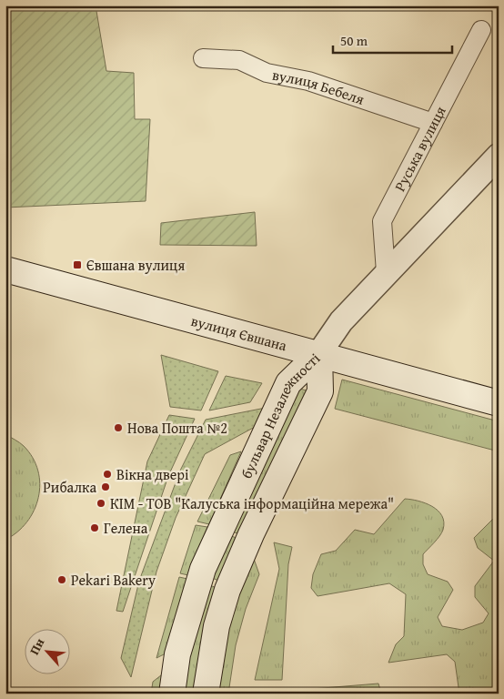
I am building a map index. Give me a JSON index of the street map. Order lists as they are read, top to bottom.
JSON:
{
  "streets": {
    "main road": ["вулиця Євшана", "бульвар Незалежності"],
    "street": ["вулиця Бебеля", "Руська вулиця"]
  },
  "crossings": [
    ["вулиця Бебеля", "Руська вулиця"],
    ["вулиця Євшана", "бульвар Незалежності"]
  ],
  "places": {
    "transit": ["Євшана вулиця"],
    "other": [
      "Нова Пошта №2",
      "Вікна двері",
      "Рибалка",
      "КІМ - ТОВ \"Калуська інформаційна мережа\"",
      "Гелена",
      "Pekari Bakery"
    ]
  },
  "scale_bar": "50 m",
  "north": "top left"
}
